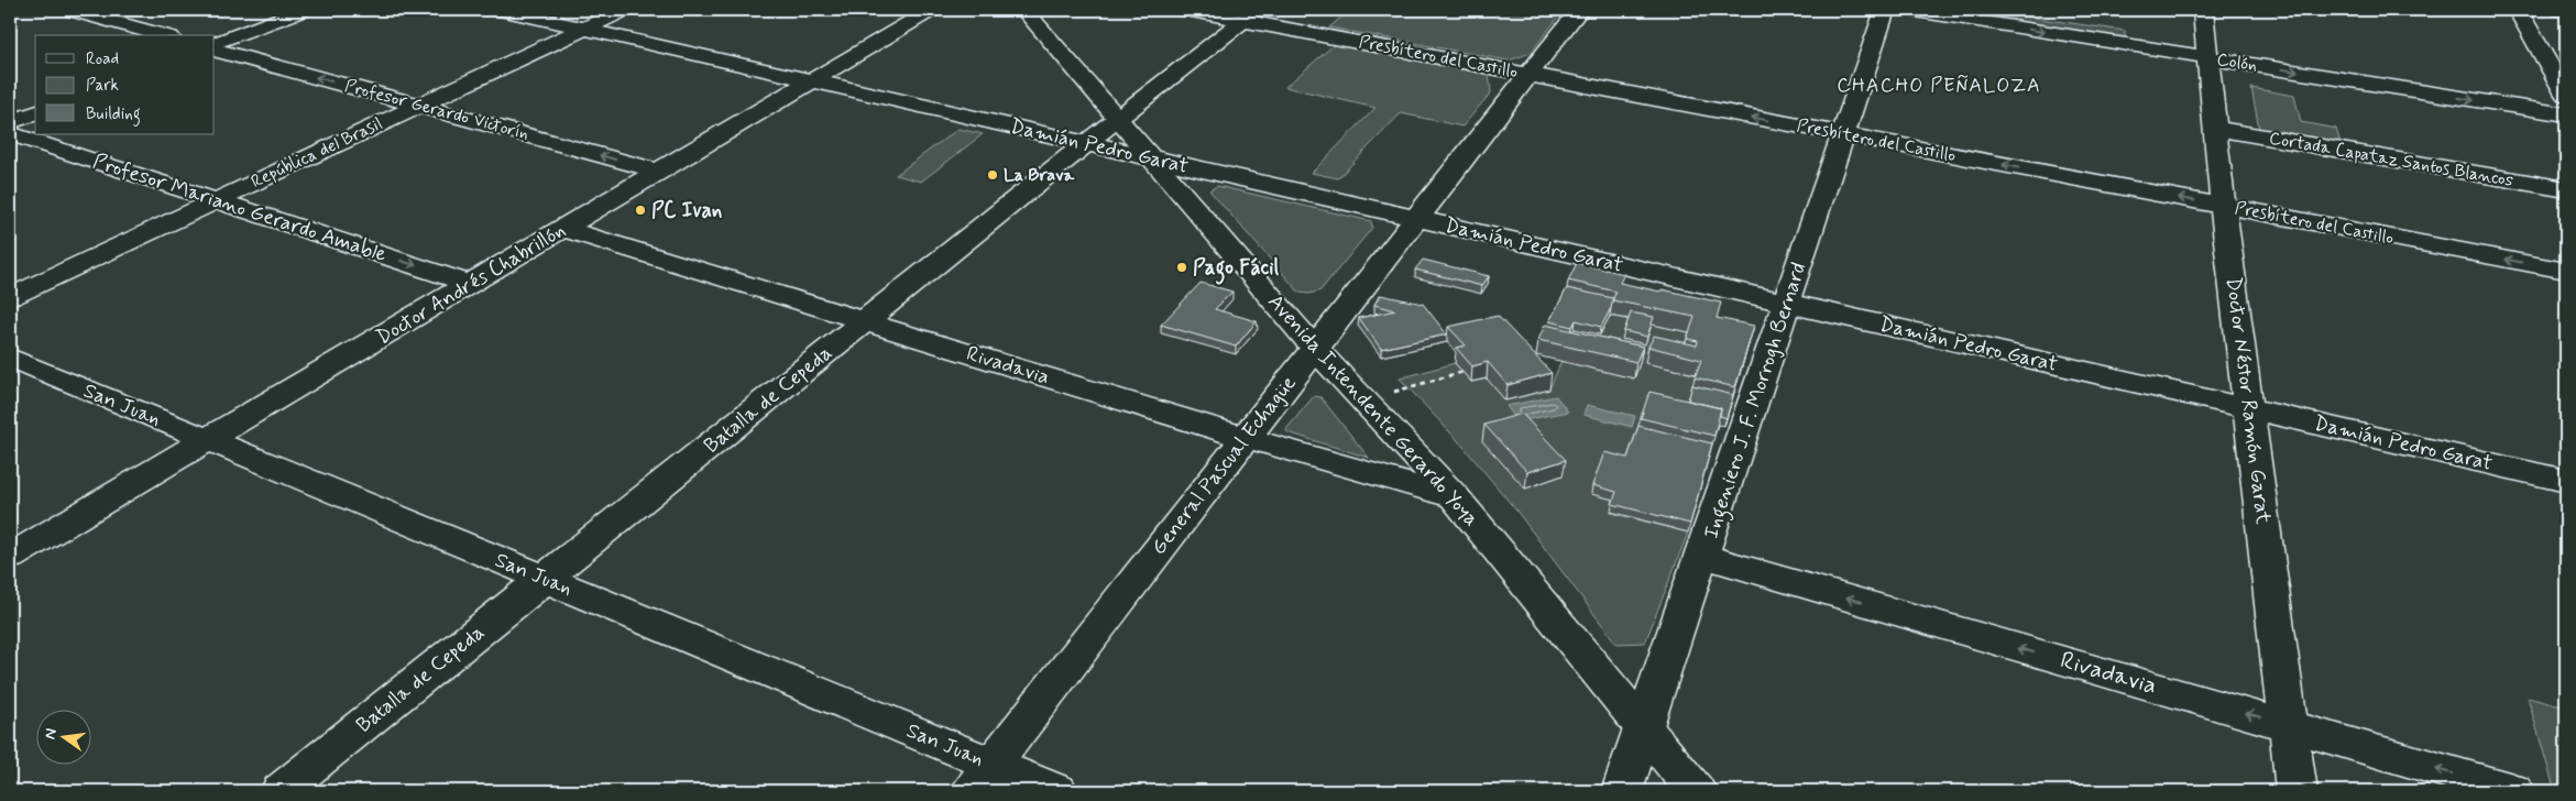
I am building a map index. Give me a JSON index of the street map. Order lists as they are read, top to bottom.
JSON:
{
  "streets": {
    "street": [
      "Presbítero del Castillo",
      "Colón",
      "Profesor Gerardo Victorín",
      "Damián Pedro Garat",
      "República del Brasil",
      "Cortada Capataz Santos Blancos",
      "Profesor Mariano Gerardo Amable",
      "Doctor Andrés Chabrillón",
      "Rivadavia",
      "Batalla de Cepeda",
      "Ingeniero J. F. Morrogh Bernard",
      "Doctor Néstor Ramón Garat",
      "San Juan",
      "Avenida Intendente Gerardo Yoya",
      "General Pascual Echagüe"
    ]
  },
  "crossings": [
    ["Presbítero del Castillo", "Batalla de Cepeda"],
    ["Presbítero del Castillo", "Ingeniero J. F. Morrogh Bernard"],
    ["Presbítero del Castillo", "Doctor Néstor Ramón Garat"],
    ["Presbítero del Castillo", "General Pascual Echagüe"],
    ["Colón", "Doctor Néstor Ramón Garat"],
    ["Profesor Gerardo Victorín", "República del Brasil"],
    ["Profesor Gerardo Victorín", "Doctor Andrés Chabrillón"],
    ["Damián Pedro Garat", "República del Brasil"],
    ["Damián Pedro Garat", "Doctor Andrés Chabrillón"],
    ["Damián Pedro Garat", "Batalla de Cepeda"],
    ["Damián Pedro Garat", "Ingeniero J. F. Morrogh Bernard"],
    ["Damián Pedro Garat", "Doctor Néstor Ramón Garat"],
    ["Damián Pedro Garat", "Avenida Intendente Gerardo Yoya"],
    ["Damián Pedro Garat", "General Pascual Echagüe"],
    ["República del Brasil", "Profesor Mariano Gerardo Amable"],
    ["Cortada Capataz Santos Blancos", "Doctor Néstor Ramón Garat"],
    ["Profesor Mariano Gerardo Amable", "Doctor Andrés Chabrillón"],
    ["Doctor Andrés Chabrillón", "Rivadavia"],
    ["Doctor Andrés Chabrillón", "San Juan"],
    ["Rivadavia", "Batalla de Cepeda"],
    ["Rivadavia", "Ingeniero J. F. Morrogh Bernard"],
    ["Rivadavia", "Doctor Néstor Ramón Garat"],
    ["Rivadavia", "Avenida Intendente Gerardo Yoya"],
    ["Rivadavia", "General Pascual Echagüe"],
    ["Batalla de Cepeda", "San Juan"],
    ["Batalla de Cepeda", "Avenida Intendente Gerardo Yoya"],
    ["Ingeniero J. F. Morrogh Bernard", "Avenida Intendente Gerardo Yoya"],
    ["San Juan", "General Pascual Echagüe"],
    ["Avenida Intendente Gerardo Yoya", "General Pascual Echagüe"]
  ],
  "one_way": [
    "Presbítero del Castillo",
    "Colón",
    "Profesor Gerardo Victorín",
    "Profesor Mariano Gerardo Amable",
    "Rivadavia"
  ],
  "districts": ["CHACHO PEÑALOZA"],
  "places": ["La Brava", "PC Ivan", "Pago Fácil"],
  "legend": ["Road", "Park", "Building"],
  "north": "left"
}
